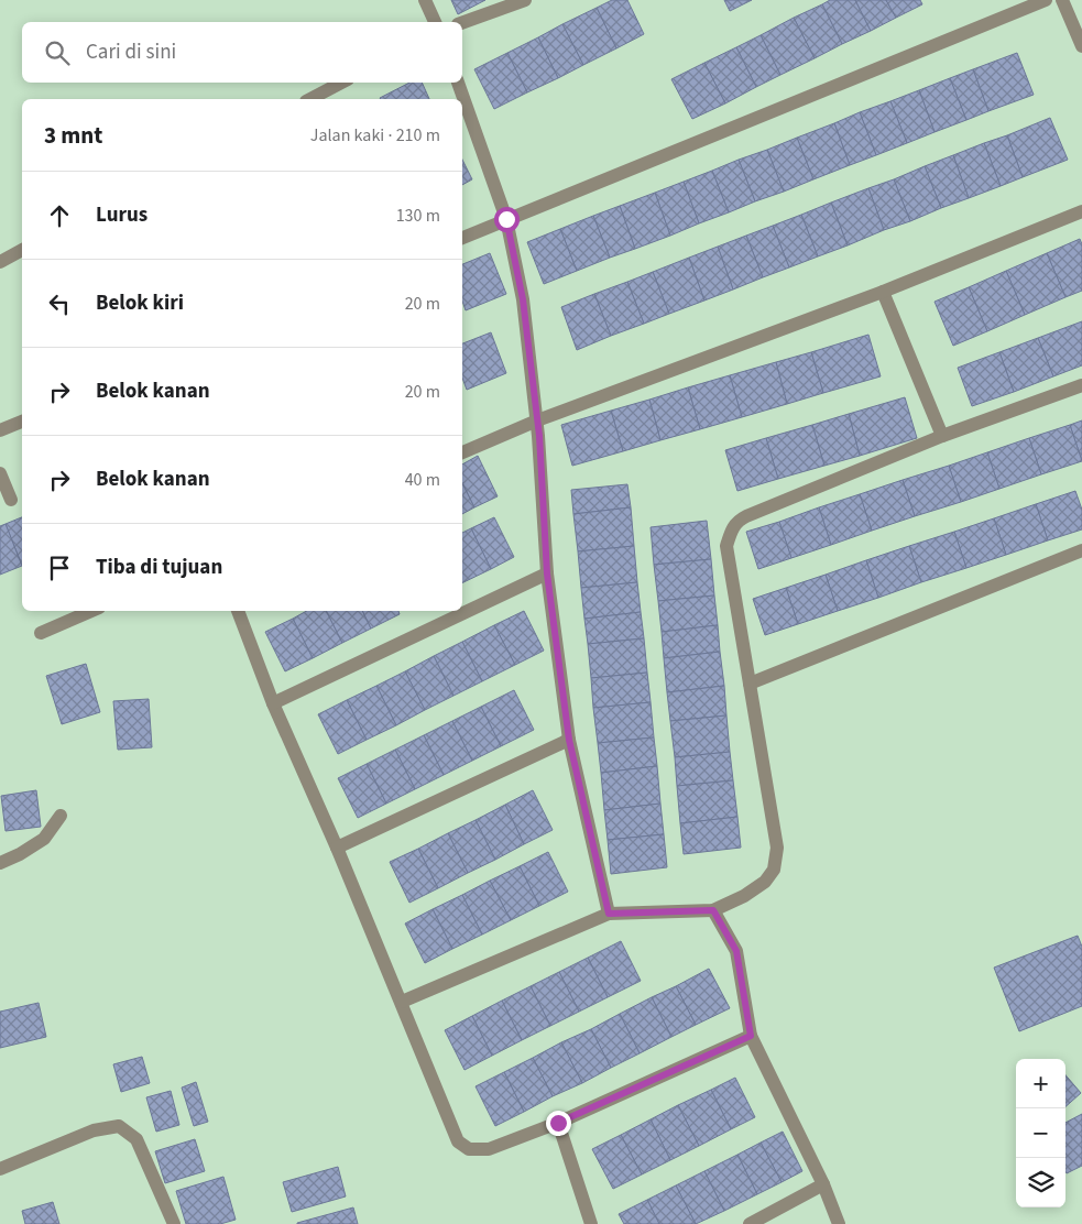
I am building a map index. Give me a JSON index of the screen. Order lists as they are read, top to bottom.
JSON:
{
  "page": {
    "search": "Cari di sini",
    "heading": ["3 mnt", "Jalan kaki · 210 m"],
    "list": [
      ["Lurus", "130 m"],
      ["Belok kiri", "20 m"],
      ["Belok kanan", "20 m"],
      ["Belok kanan", "40 m"],
      "Tiba di tujuan"
    ],
    "map_buttons": ["+", "−"]
  }
}
